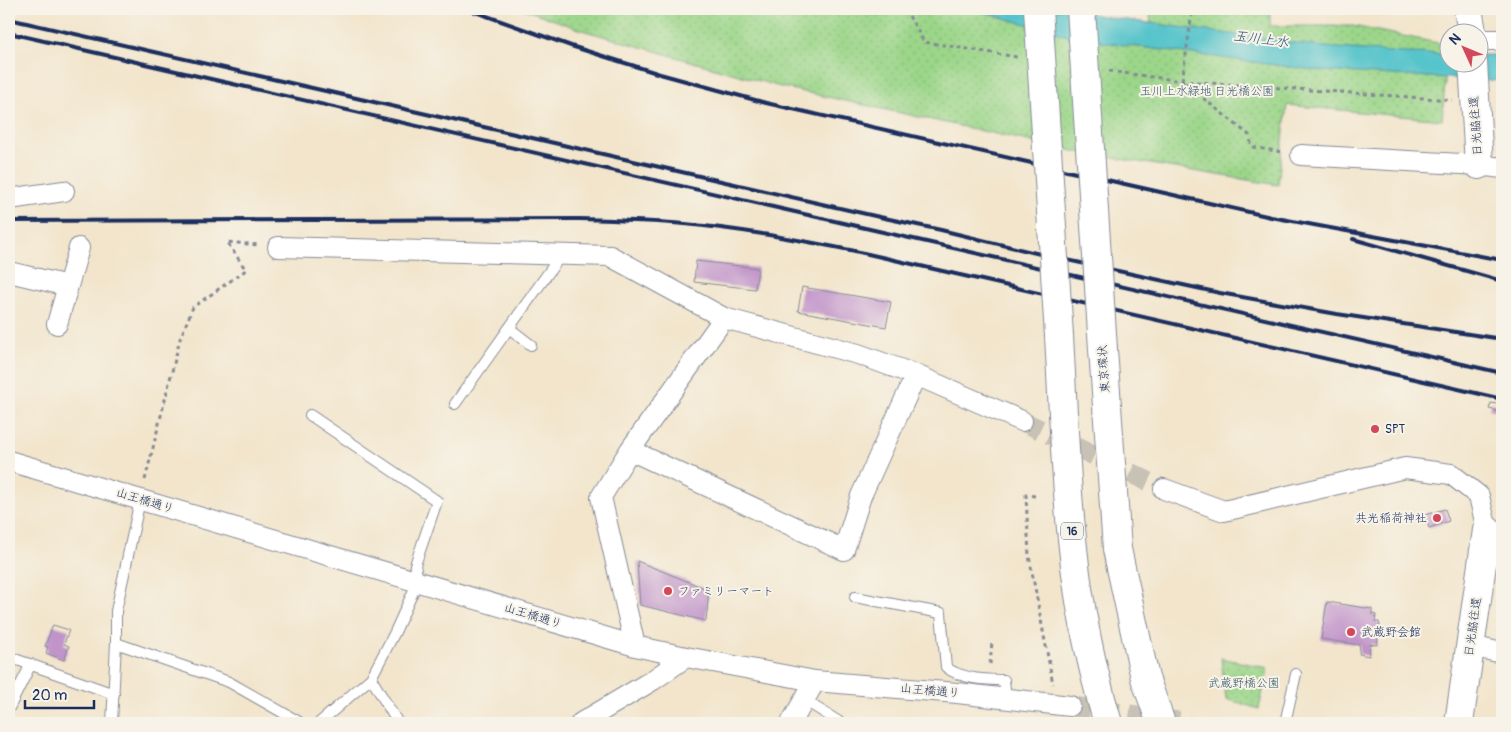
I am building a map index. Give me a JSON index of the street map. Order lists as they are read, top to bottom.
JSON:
{
  "streets": {
    "main road": ["日光脇往還", "東京環状", "16"],
    "street": ["山王橋通り"]
  },
  "water": ["玉川上水"],
  "parks": ["玉川上水緑地 日光橋公園", "武蔵野橋公園"],
  "places": [
    "SPT",
    "共光稲荷神社",
    "ファミリーマート",
    "武蔵野会館"
  ],
  "scale_bar": "20 m",
  "north": "top left"
}
